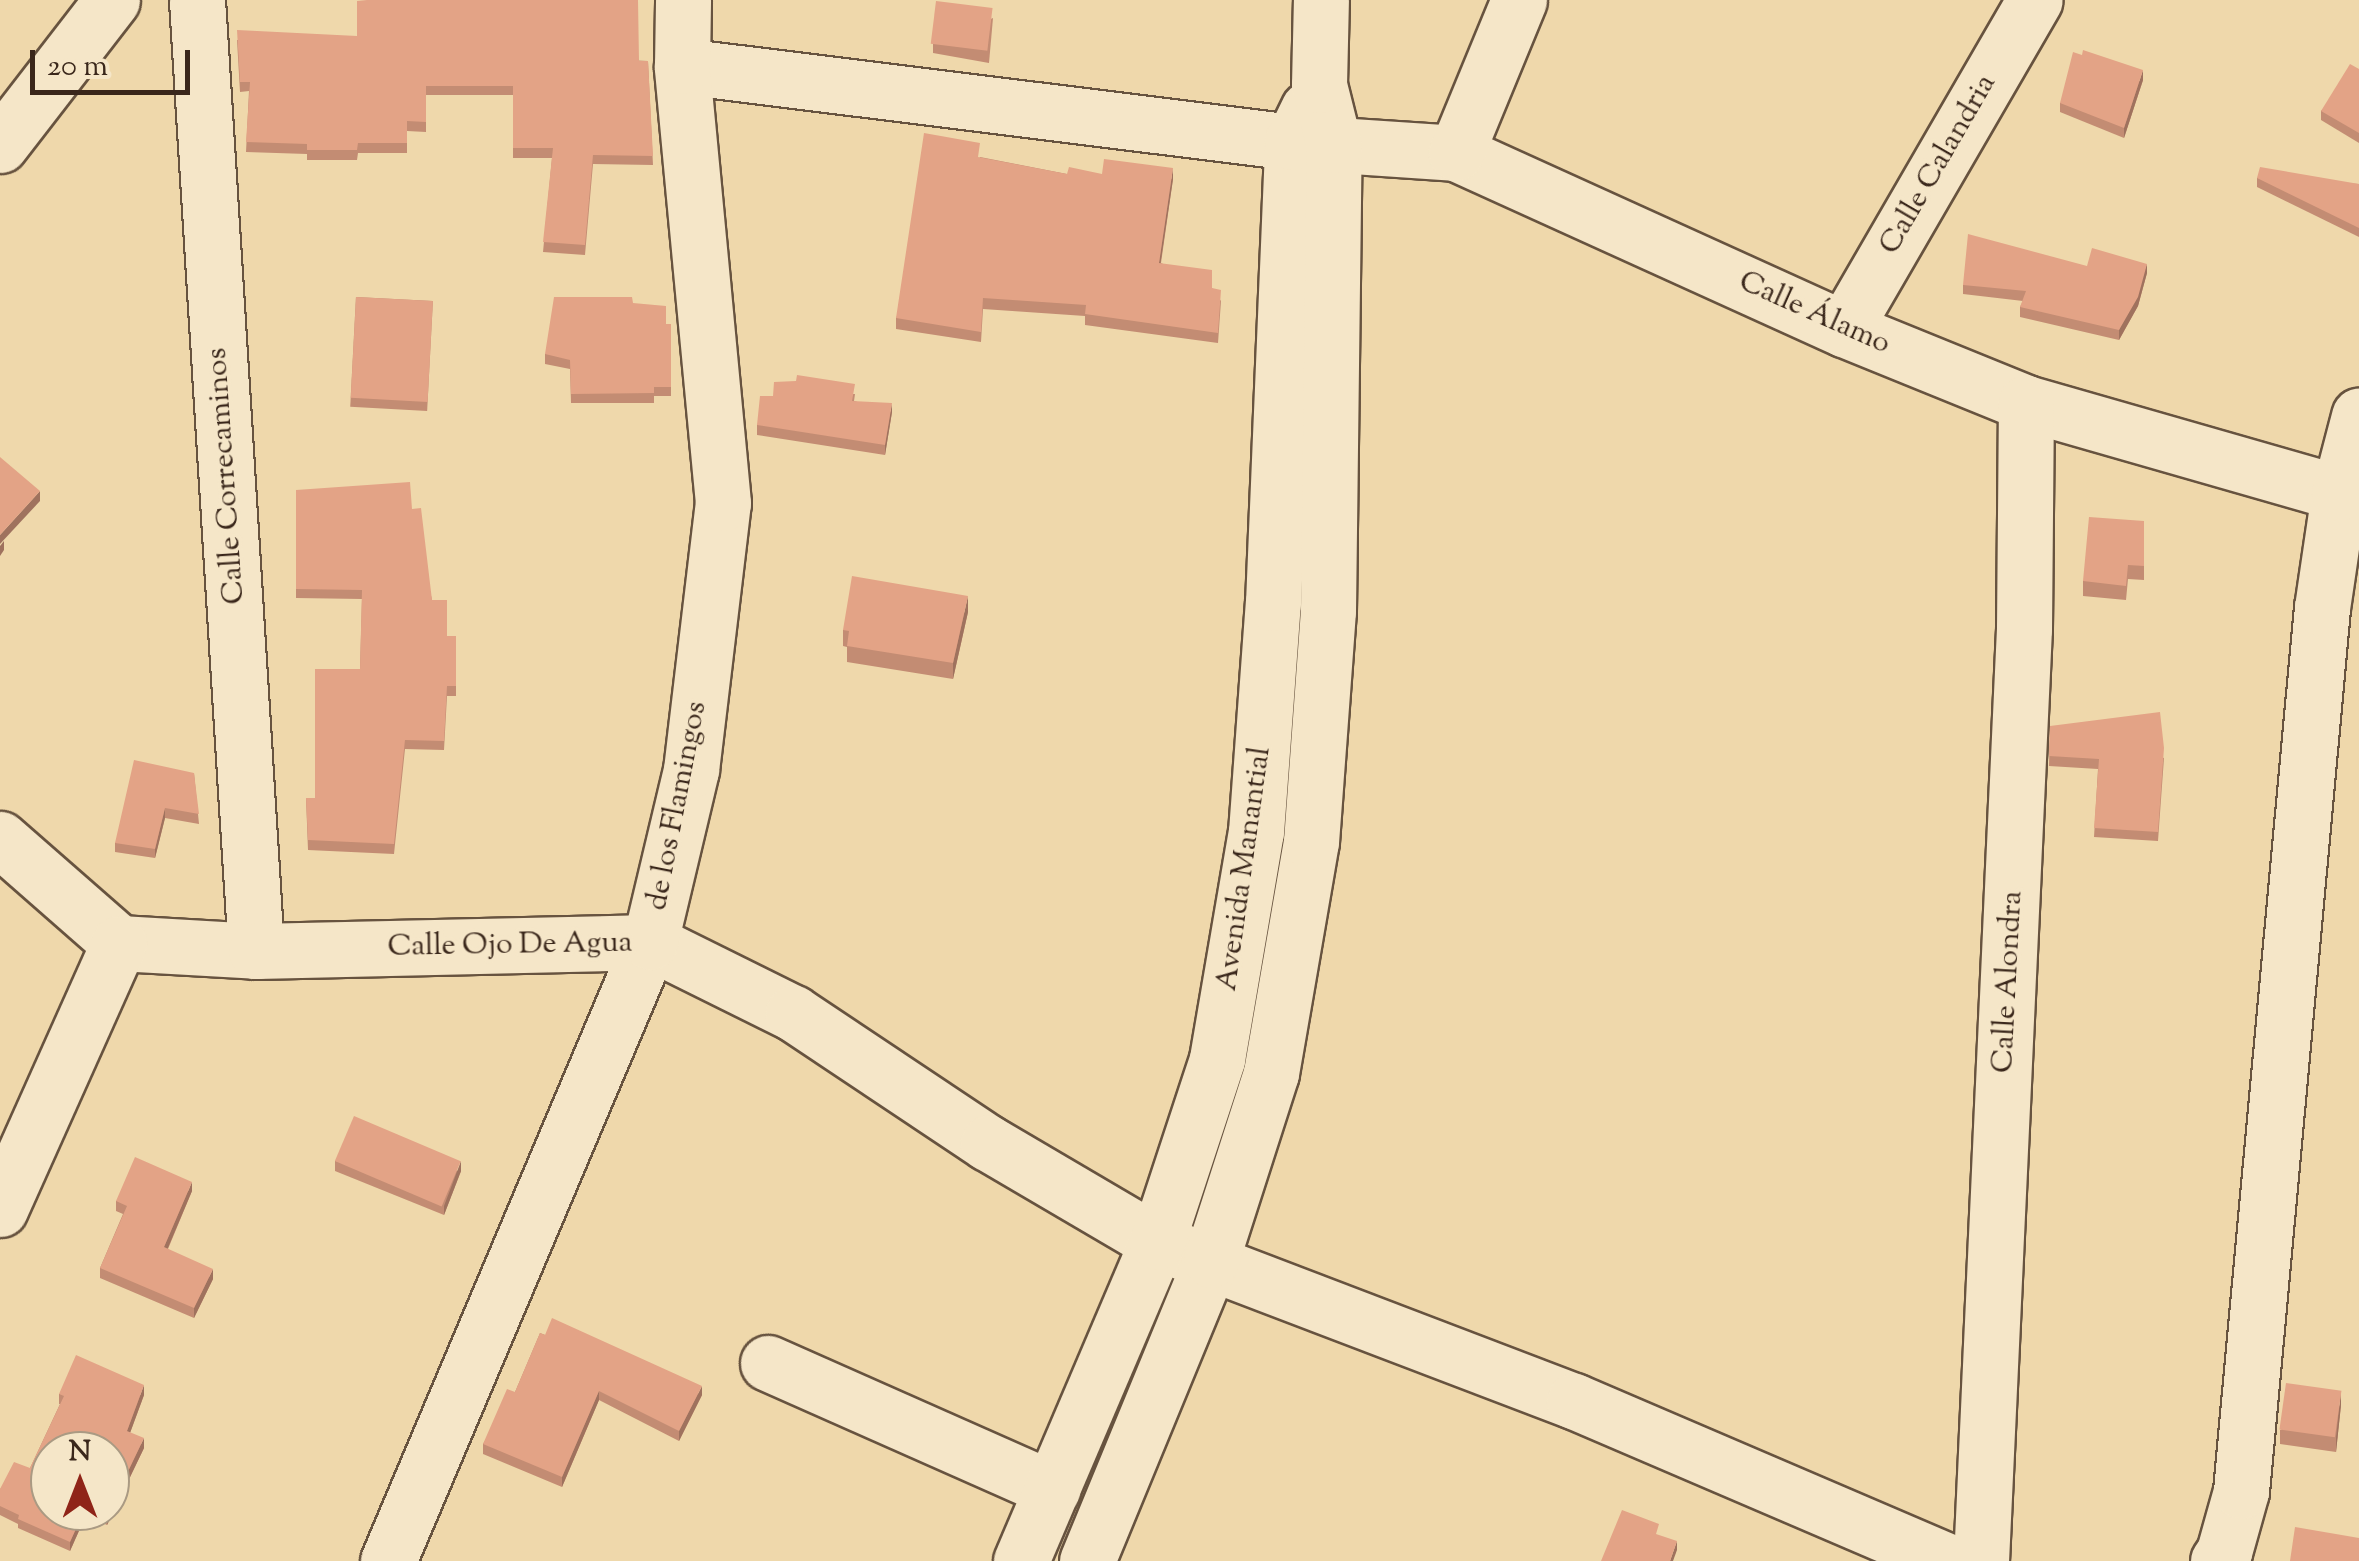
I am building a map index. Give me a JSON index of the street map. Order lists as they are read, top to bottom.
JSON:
{
  "streets": {
    "street": [
      "Calle Calandria",
      "Calle Álamo",
      "Calle Correcaminos",
      "de los Flamingos",
      "Avenida Manantial",
      "Calle Ojo De Agua",
      "Calle Alondra"
    ]
  },
  "crossings": [
    ["Calle Calandria", "Calle Álamo"],
    ["Calle Álamo", "de los Flamingos"],
    ["Calle Álamo", "Avenida Manantial"],
    ["Calle Álamo", "Calle Alondra"],
    ["Calle Correcaminos", "Calle Ojo De Agua"],
    ["de los Flamingos", "Calle Ojo De Agua"],
    ["Avenida Manantial", "Calle Ojo De Agua"]
  ],
  "scale_bar": "20 m",
  "north": "top"
}
